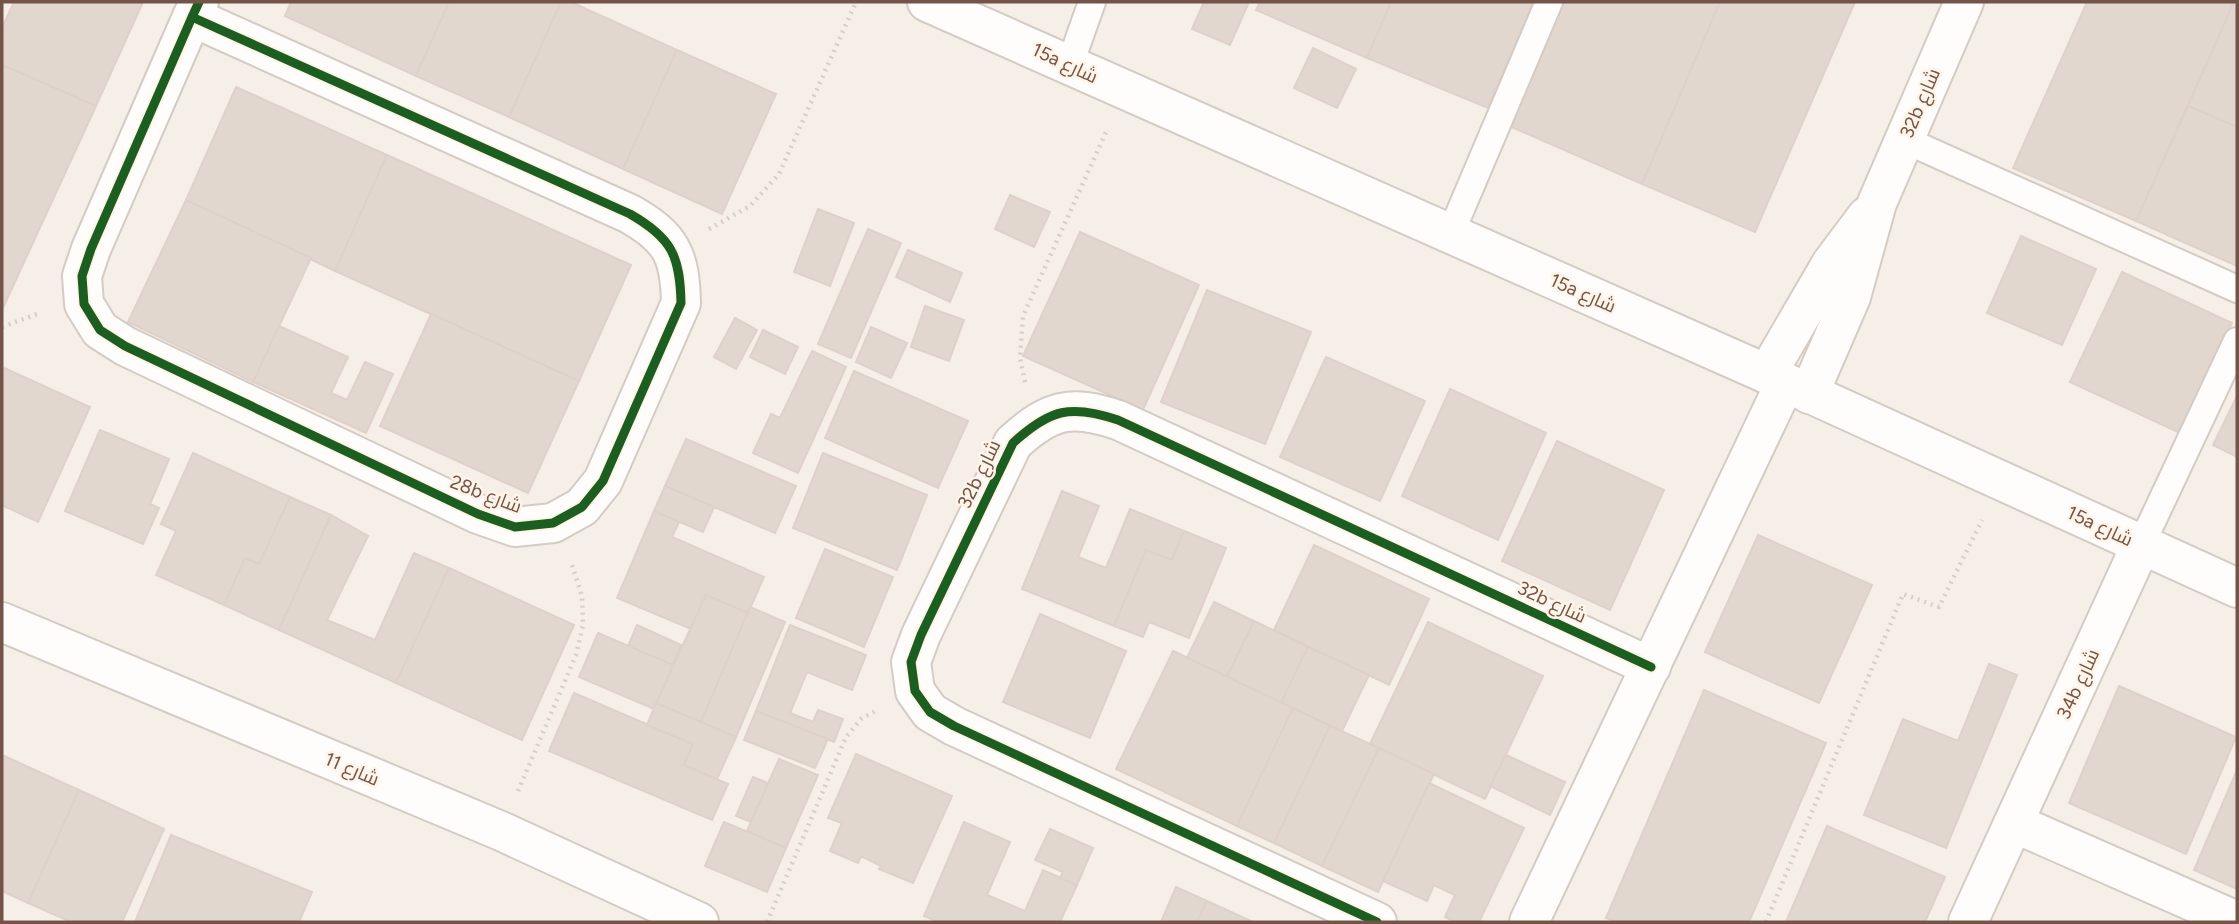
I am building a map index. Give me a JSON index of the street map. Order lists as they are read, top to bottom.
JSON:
{
  "streets": {
    "street": [
      "15a شارع",
      "32b شارع",
      "28b شارع",
      "34b شارع",
      "شارع 11"
    ]
  },
  "crossings": [
    ["15a شارع", "32b شارع"],
    ["15a شارع", "34b شارع"]
  ]
}
